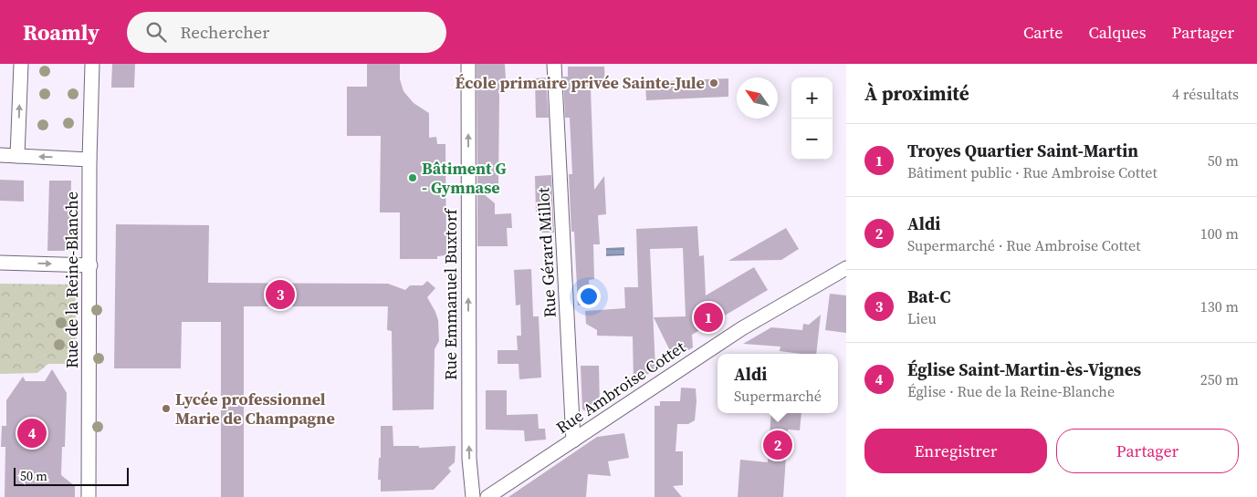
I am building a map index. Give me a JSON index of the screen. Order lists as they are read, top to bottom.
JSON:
{
  "streets": {
    "street": [
      "Rue Gérard Millot",
      "Rue de la Reine-Blanche",
      "Rue Emmanuel Buxtorf",
      "Rue Ambroise Cottet"
    ]
  },
  "crossings": [
    ["Rue Gérard Millot", "Rue Ambroise Cottet"]
  ],
  "one_way": ["Rue Emmanuel Buxtorf"],
  "places": ["École primaire privée Sainte-Jule", "Bâtiment G - Gymnase", "Lycée professionnel Marie de Champagne"],
  "scale_bar": "50 m",
  "north": "top left",
  "page": {
    "header": "Roamly",
    "search": "Rechercher",
    "nav": ["Carte", "Calques", "Partager"],
    "heading": ["À proximité", "4 résultats"],
    "map_buttons": ["+", "−"],
    "list": [
      {
        "mark": "1",
        "name": "Troyes Quartier Saint-Martin",
        "note": "Bâtiment public · Rue Ambroise Cottet",
        "value": "50 m"
      },
      {
        "mark": "2",
        "name": "Aldi",
        "note": "Supermarché · Rue Ambroise Cottet",
        "value": "100 m"
      },
      {
        "mark": "3",
        "name": "Bat-C",
        "note": "Lieu",
        "value": "130 m"
      },
      {
        "mark": "4",
        "name": "Église Saint-Martin-ès-Vignes",
        "note": "Église · Rue de la Reine-Blanche",
        "value": "250 m"
      }
    ],
    "pins": [
      "3",
      "1",
      "4",
      "2"
    ],
    "popup": ["Aldi", "Supermarché"],
    "buttons": ["Enregistrer", "Partager"],
    "scale": "50 m"
  }
}
